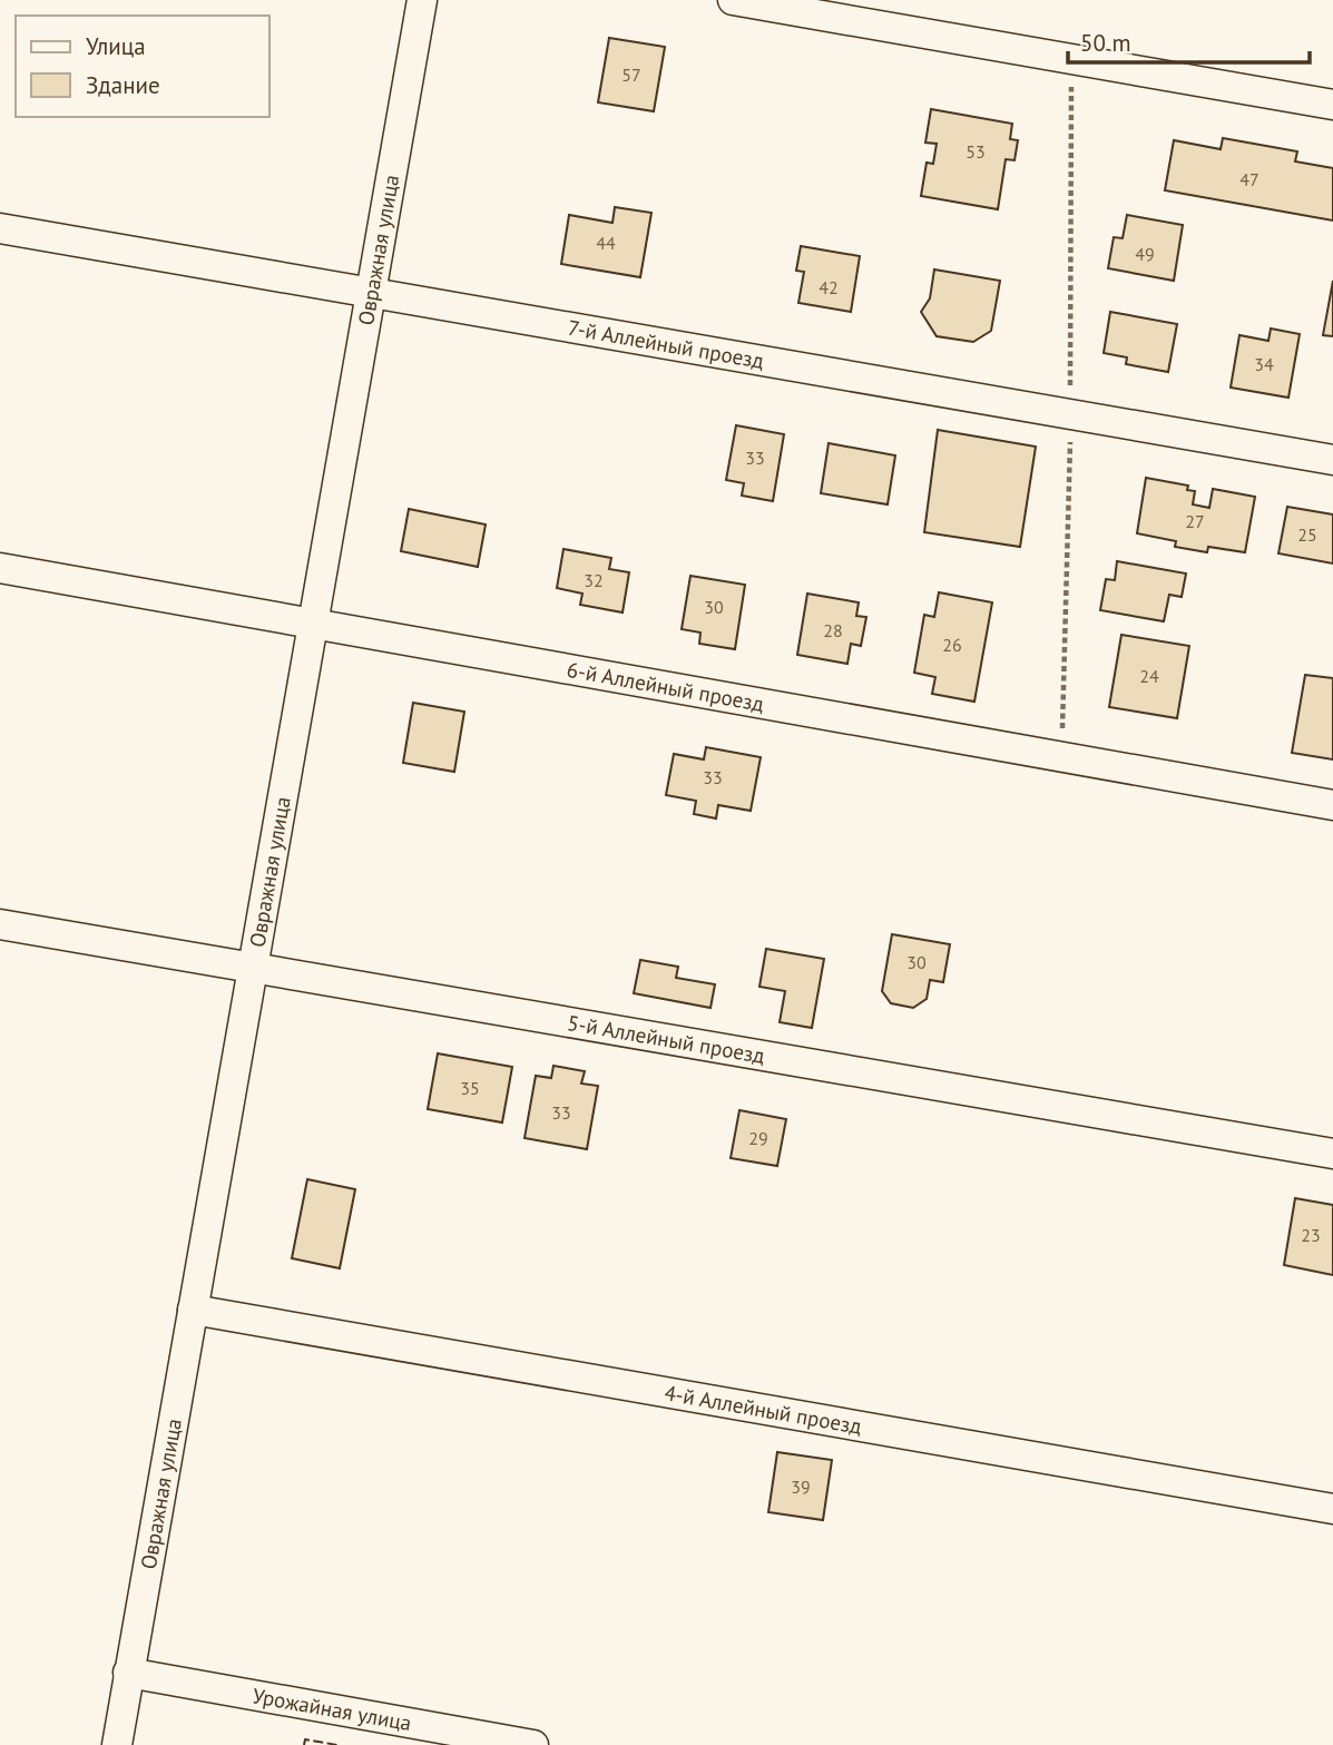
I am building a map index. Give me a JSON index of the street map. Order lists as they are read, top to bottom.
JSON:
{
  "streets": {
    "street": [
      "Овражная улица",
      "7-й Аллейный проезд",
      "6-й Аллейный проезд",
      "5-й Аллейный проезд",
      "4-й Аллейный проезд",
      "Урожайная улица"
    ]
  },
  "crossings": [
    ["Овражная улица", "7-й Аллейный проезд"],
    ["Овражная улица", "6-й Аллейный проезд"],
    ["Овражная улица", "5-й Аллейный проезд"],
    ["Овражная улица", "4-й Аллейный проезд"],
    ["Овражная улица", "Урожайная улица"]
  ],
  "house_numbers": [
    "57",
    "53",
    "47",
    "44",
    "49",
    "42",
    "34",
    "33",
    "27",
    "25",
    "32",
    "30",
    "28",
    "26",
    "24",
    "33",
    "30",
    "35",
    "33",
    "29",
    "23",
    "39"
  ],
  "legend": ["Улица", "Здание"],
  "scale_bar": "50 m"
}
